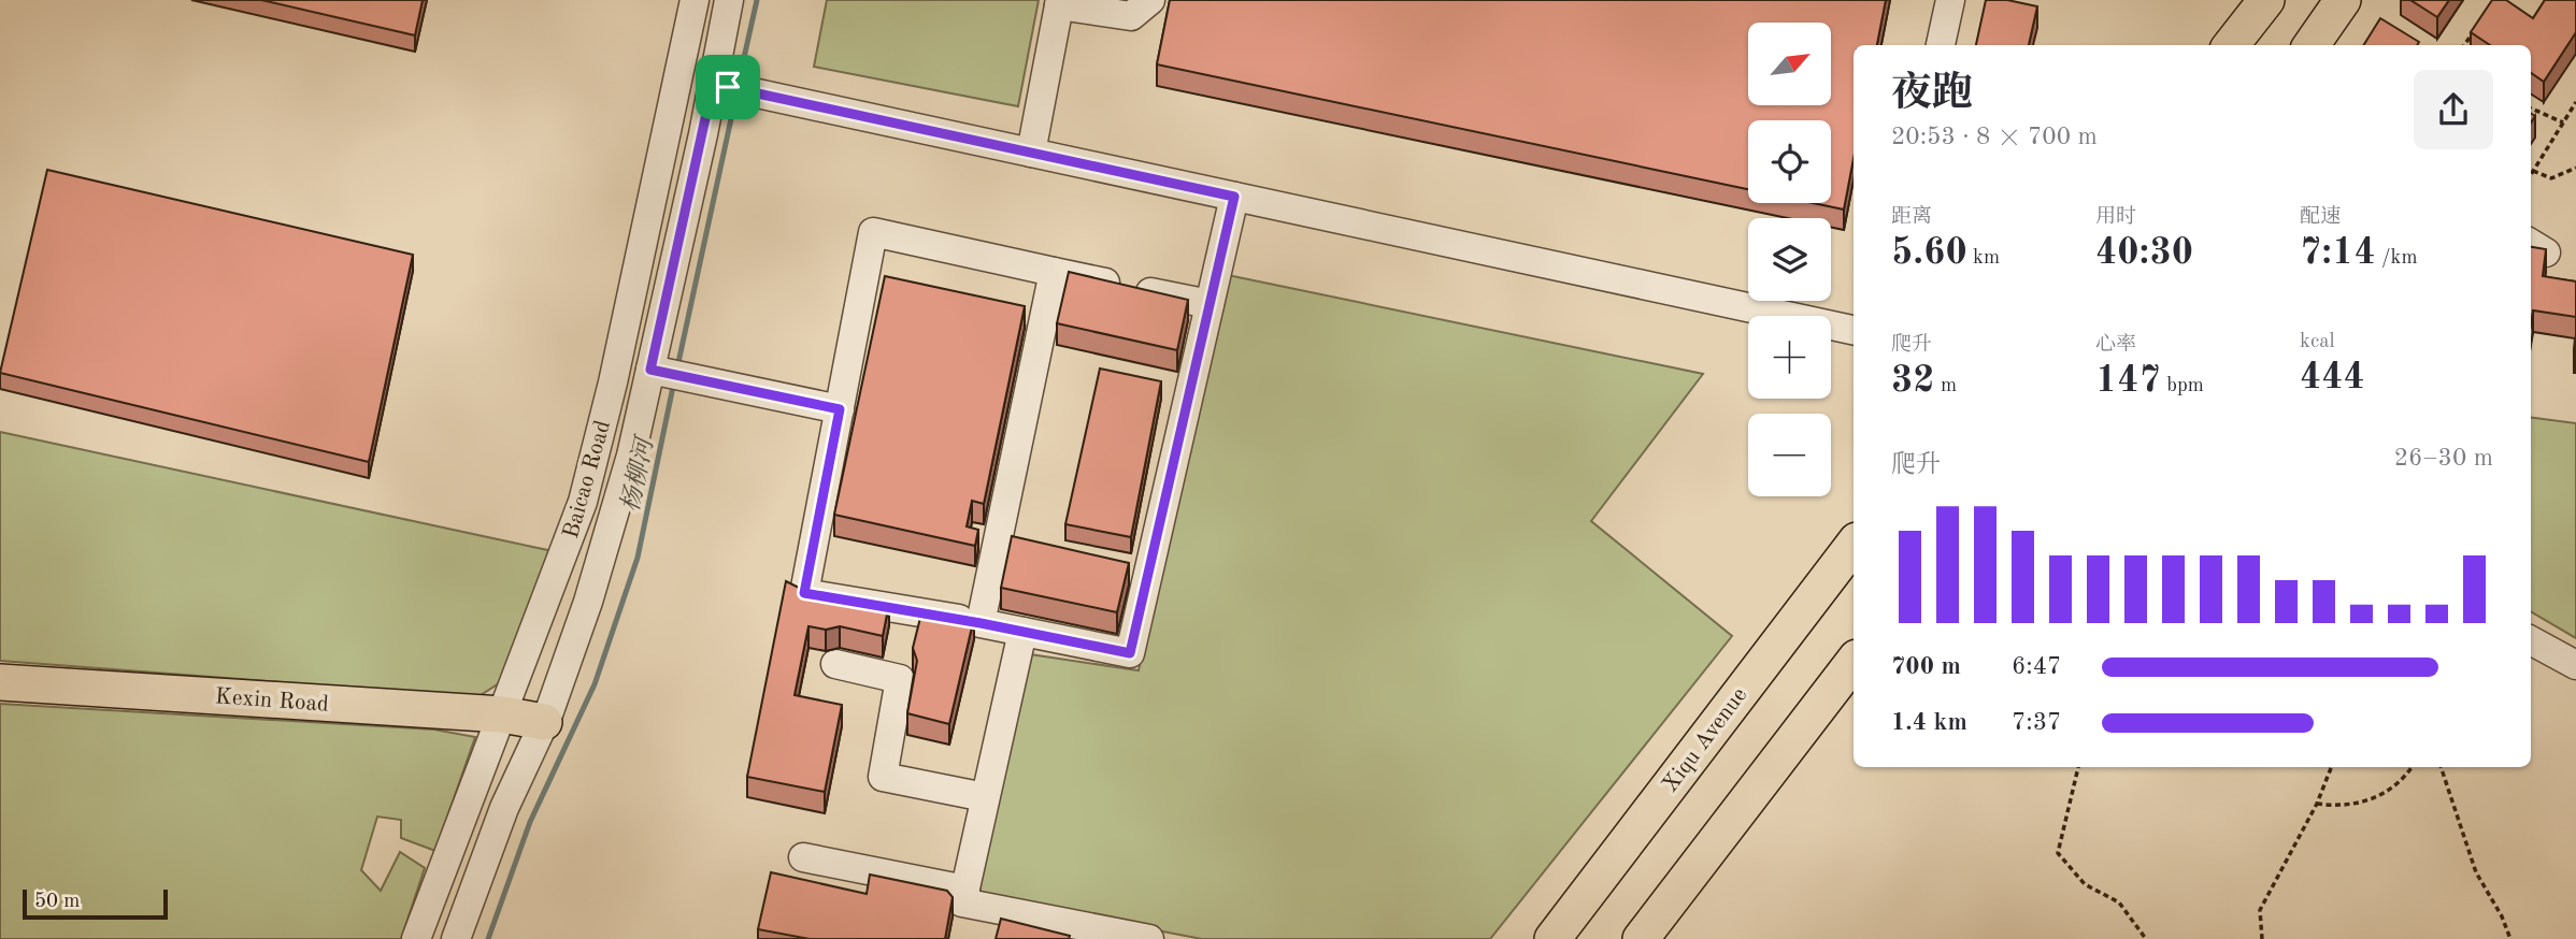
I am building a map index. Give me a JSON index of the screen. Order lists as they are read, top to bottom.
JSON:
{
  "streets": {
    "main road": ["Kexin Road", "Xiqu Avenue"],
    "street": ["Baicao Road"]
  },
  "crossings": [
    ["Baicao Road", "Kexin Road"]
  ],
  "water": ["杨柳河"],
  "scale_bar": "50 m",
  "north": "top right",
  "page": {
    "map_buttons": ["+", "−"],
    "heading": ["夜跑", "20:53 · 8 × 700 m"],
    "stats": [
      ["距离", "5.60 km"],
      ["用时", "40:30"],
      ["配速", "7:14 /km"],
      ["爬升", "32 m"],
      ["心率", "147 bpm"],
      ["kcal", "444"]
    ],
    "chart": ["爬升", "26–30 m"],
    "list": [
      {
        "name": "700 m",
        "note": "6:47"
      },
      {
        "name": "1.4 km",
        "note": "7:37"
      }
    ],
    "scale": "50 m"
  }
}
